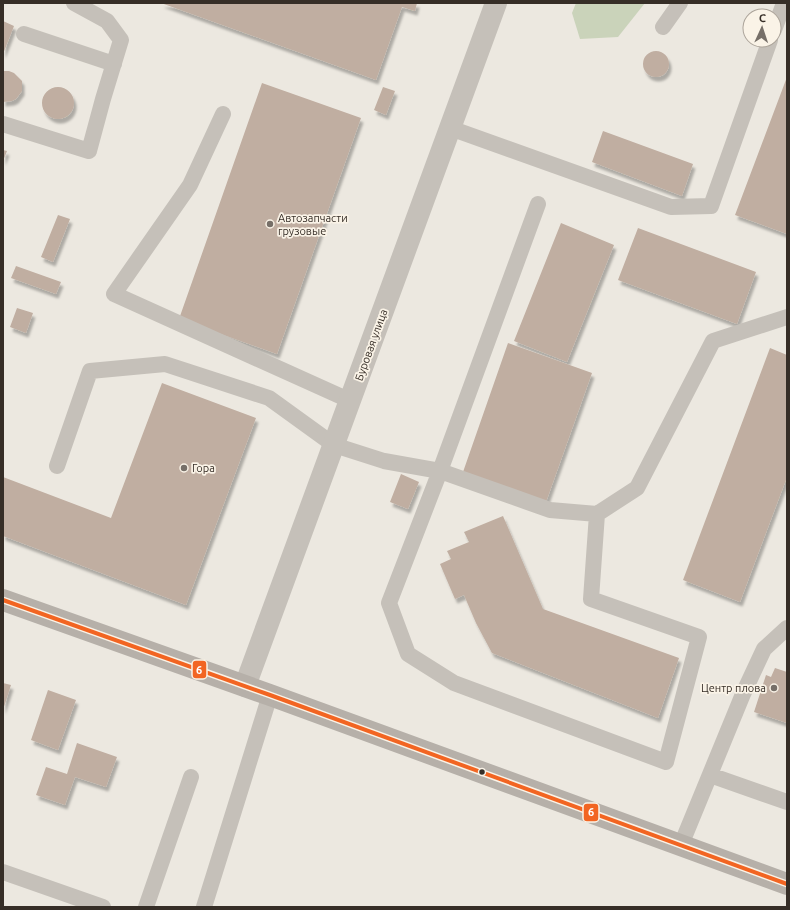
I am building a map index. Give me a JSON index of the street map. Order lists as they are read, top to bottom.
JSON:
{
  "streets": {
    "street": ["Буровая улица"]
  },
  "places": ["Автозапчасти грузовые", "Гора", "Центр плова"],
  "lines": ["transit line 6"],
  "north": "top"
}
